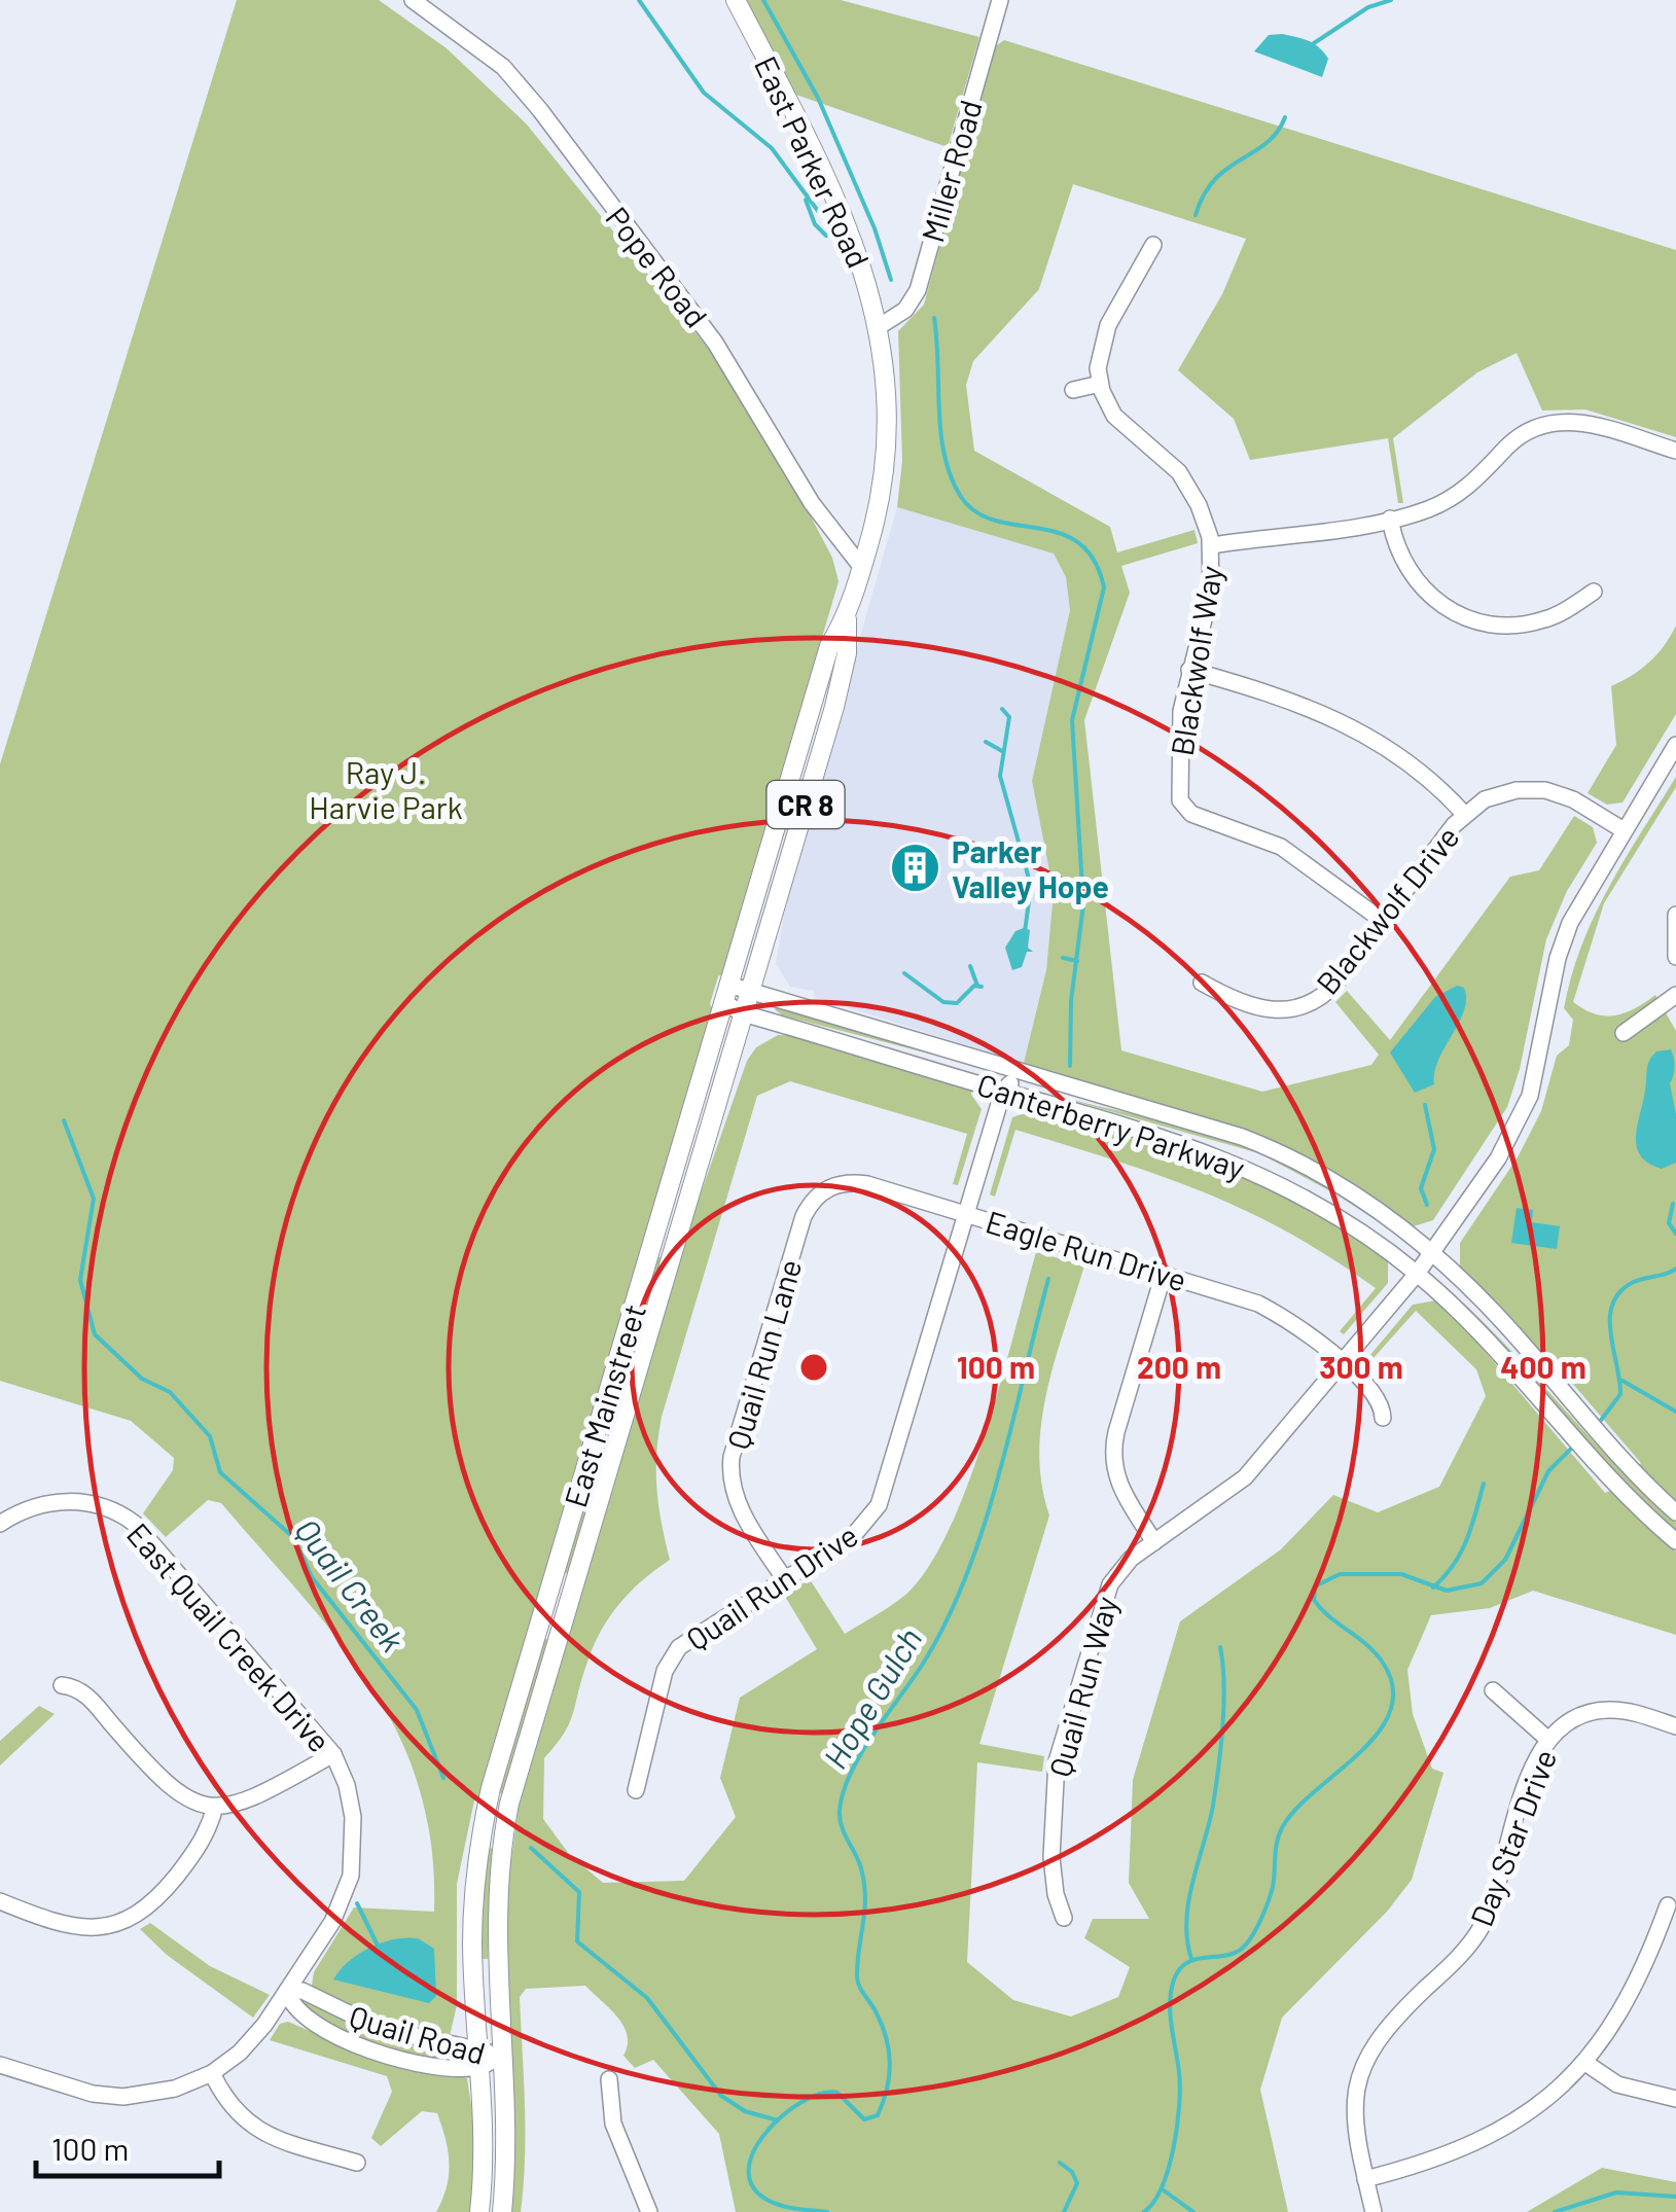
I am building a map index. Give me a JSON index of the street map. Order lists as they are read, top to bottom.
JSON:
{
  "streets": {
    "main road": ["East Parker Road", "CR 8", "East Mainstreet"],
    "street": [
      "Miller Road",
      "Pope Road",
      "Blackwolf Way",
      "Blackwolf Drive",
      "Canterberry Parkway",
      "Eagle Run Drive",
      "Quail Run Lane",
      "Quail Run Drive",
      "East Quail Creek Drive",
      "Quail Run Way",
      "Day Star Drive",
      "Quail Road"
    ]
  },
  "crossings": [
    ["East Parker Road", "Miller Road"],
    ["East Parker Road", "East Mainstreet"],
    ["Miller Road", "East Mainstreet"],
    ["Pope Road", "East Mainstreet"],
    ["Blackwolf Way", "Blackwolf Drive"],
    ["Blackwolf Drive", "Quail Run Way"],
    ["Canterberry Parkway", "East Mainstreet"],
    ["Canterberry Parkway", "Quail Run Drive"],
    ["Canterberry Parkway", "Quail Run Way"],
    ["Eagle Run Drive", "Quail Run Lane"],
    ["Eagle Run Drive", "Quail Run Drive"],
    ["Eagle Run Drive", "Quail Run Way"],
    ["Quail Run Lane", "Quail Run Drive"],
    ["East Mainstreet", "Quail Road"],
    ["East Quail Creek Drive", "Quail Road"]
  ],
  "water": ["Quail Creek", "Hope Gulch"],
  "parks": ["Ray J. Harvie Park"],
  "places": {
    "building": ["Parker Valley Hope"]
  },
  "scale_bar": "100 m",
  "rings": [
    "100 m",
    "200 m",
    "300 m",
    "400 m"
  ]
}
